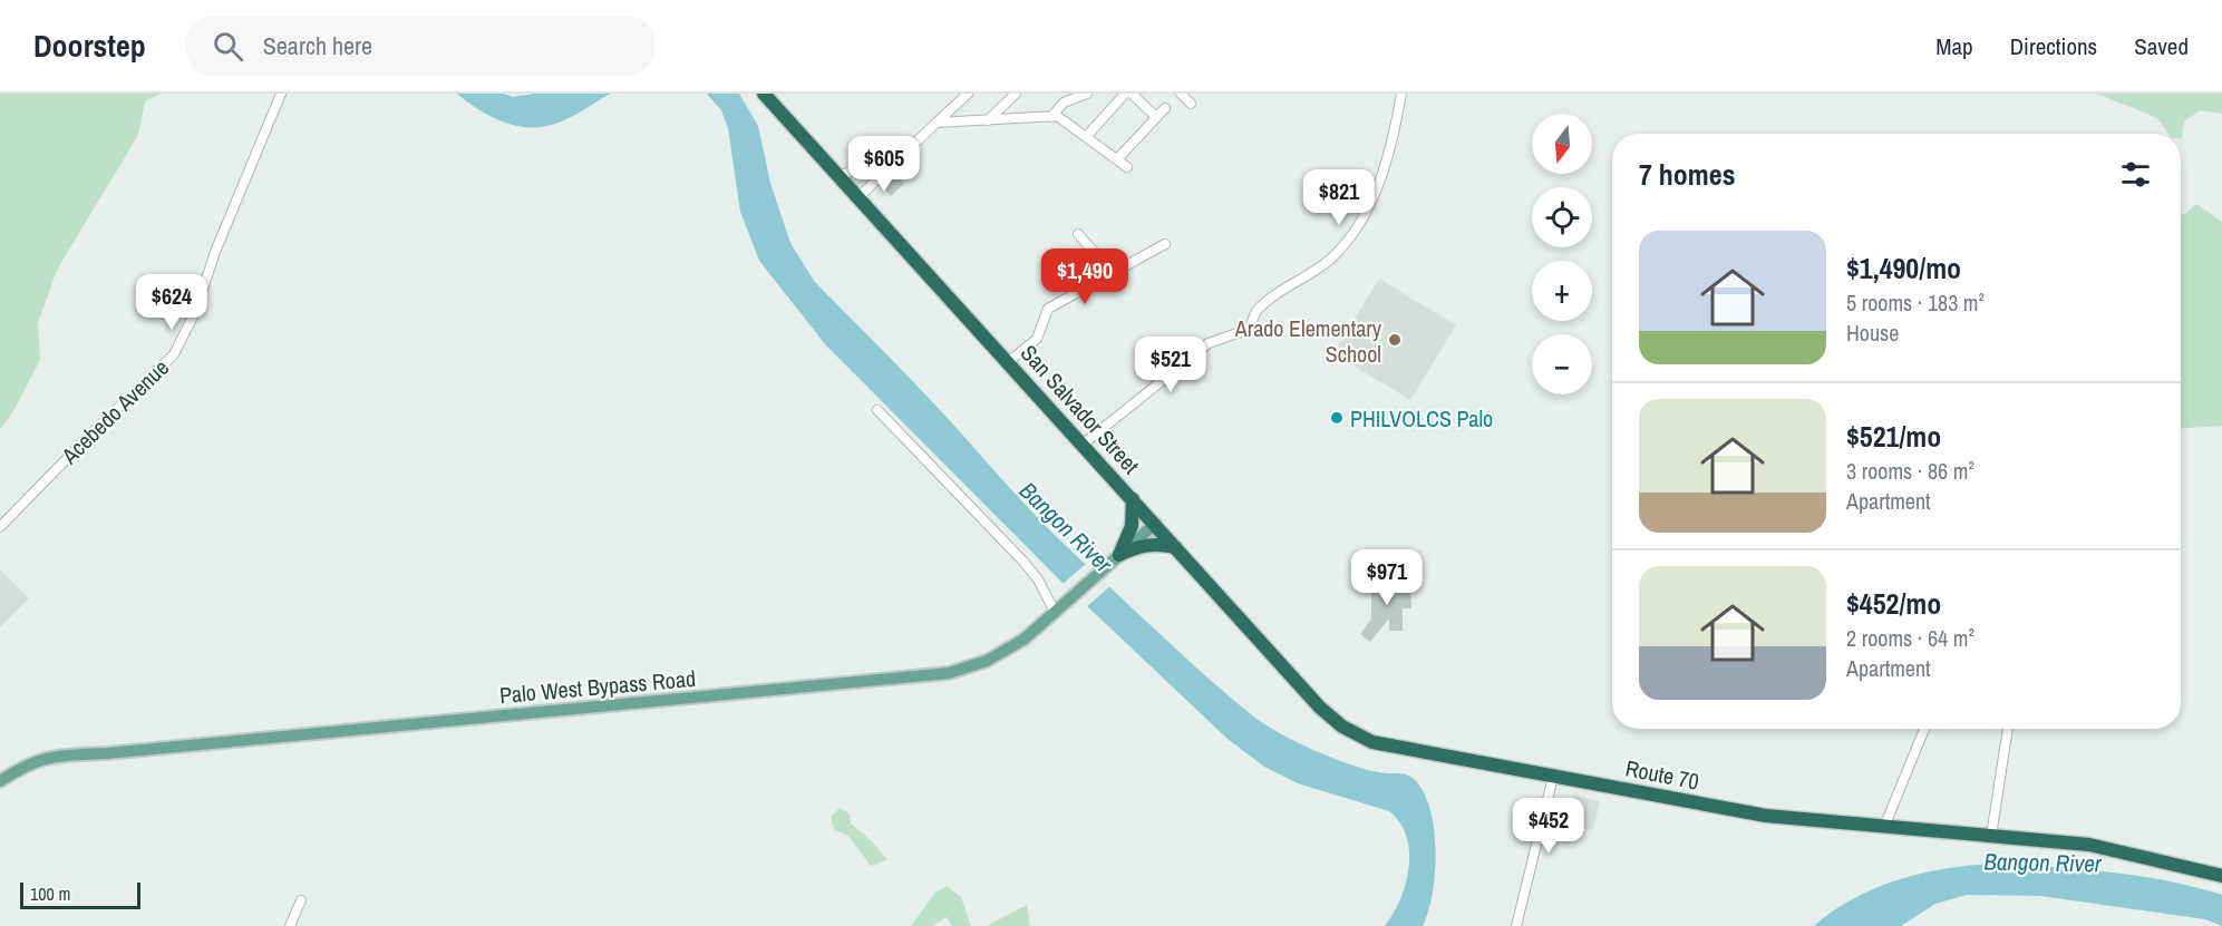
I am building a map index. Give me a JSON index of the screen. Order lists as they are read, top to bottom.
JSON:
{
  "streets": {
    "highway": ["San Salvador Street", "Route 70"],
    "main road": ["Palo West Bypass Road"],
    "street": ["Acebedo Avenue"]
  },
  "crossings": [
    ["San Salvador Street", "Palo West Bypass Road"],
    ["San Salvador Street", "Route 70"]
  ],
  "water": ["Bangon River"],
  "places": ["Arado Elementary School", "PHILVOLCS Palo"],
  "scale_bar": "100 m",
  "north": "bottom",
  "page": {
    "header": "Doorstep",
    "search": "Search here",
    "nav": ["Map", "Directions", "Saved"],
    "map_buttons": ["+", "−"],
    "heading": "7 homes",
    "price": [
      "$605",
      "$821",
      "$1,490",
      "$624",
      "$521",
      "$971",
      "$452"
    ],
    "list": [
      {
        "name": "$1,490/mo",
        "note": "5 rooms · 183 m² · House"
      },
      {
        "name": "$521/mo",
        "note": "3 rooms · 86 m² · Apartment"
      },
      {
        "name": "$452/mo",
        "note": "2 rooms · 64 m² · Apartment"
      }
    ],
    "scale": "100 m"
  }
}
